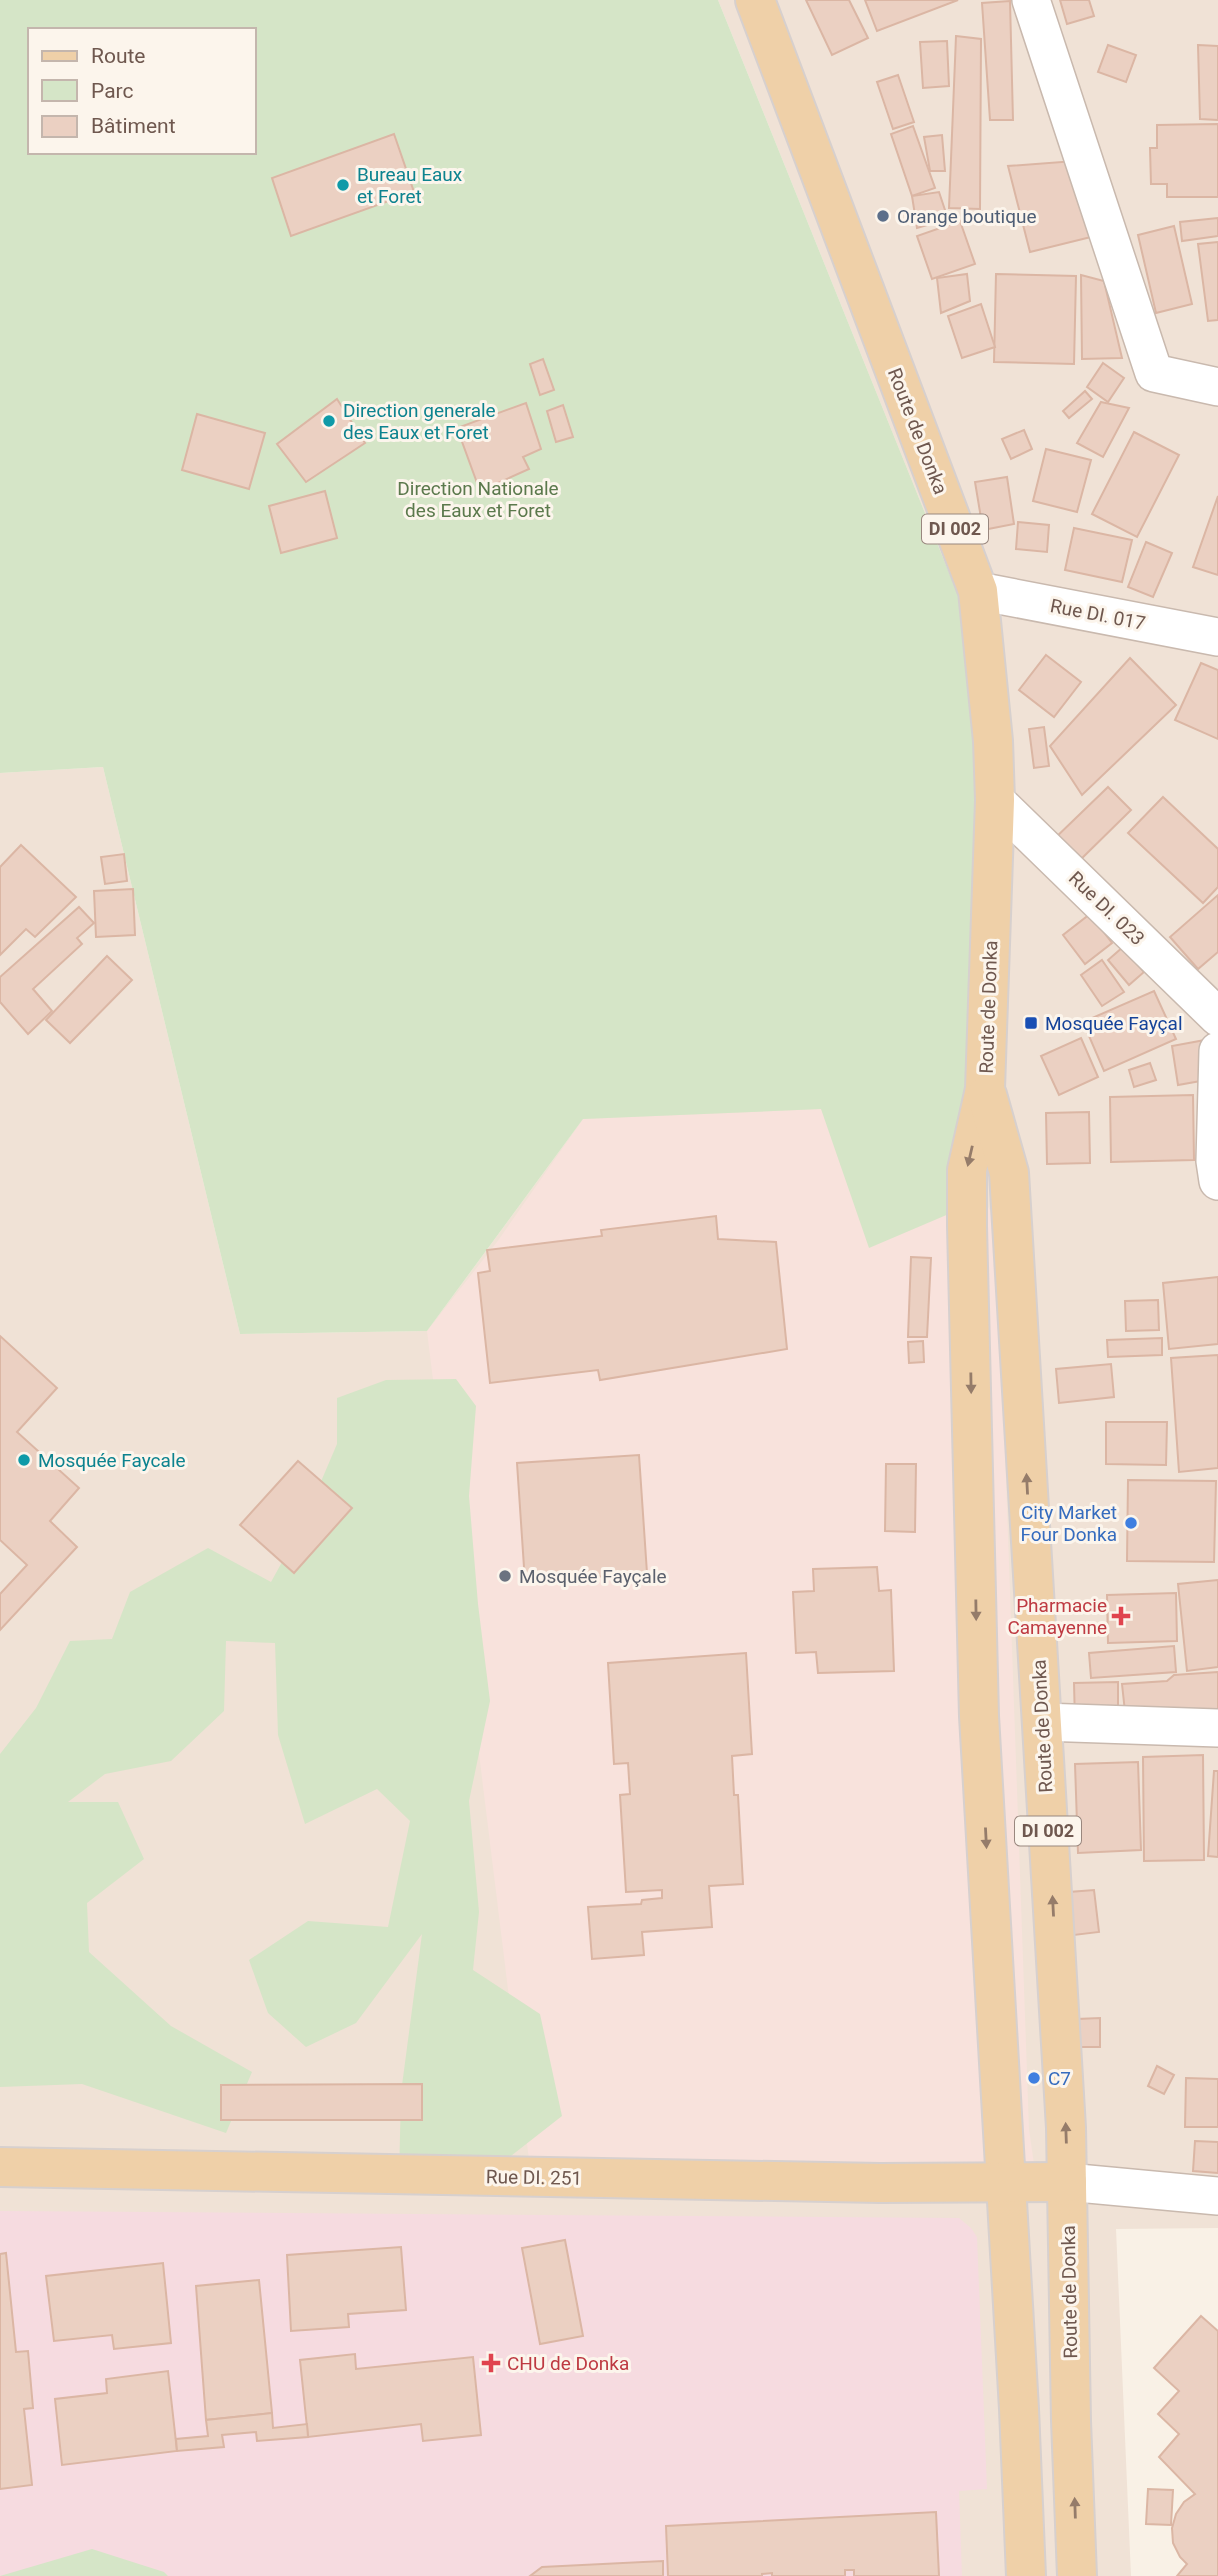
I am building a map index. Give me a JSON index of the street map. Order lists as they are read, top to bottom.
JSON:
{
  "streets": {
    "main road": ["Route de Donka", "DI 002", "Rue DI. 251"],
    "street": ["Rue DI. 017", "Rue DI. 023"]
  },
  "crossings": [
    ["Route de Donka", "Rue DI. 017"],
    ["Route de Donka", "Rue DI. 023"],
    ["Route de Donka", "Rue DI. 251"]
  ],
  "parks": ["Direction Nationale des Eaux et Foret"],
  "places": {
    "other": [
      "Bureau Eaux et Foret",
      "Orange boutique",
      "Direction generale des Eaux et Foret",
      "Mosquée Faycale",
      "City Market Four Donka",
      "Mosquée Fayçale",
      "C7"
    ],
    "transit": ["Mosquée Fayçal"],
    "health": ["Pharmacie Camayenne", "CHU de Donka"]
  },
  "legend": ["Route", "Parc", "Bâtiment"]
}
